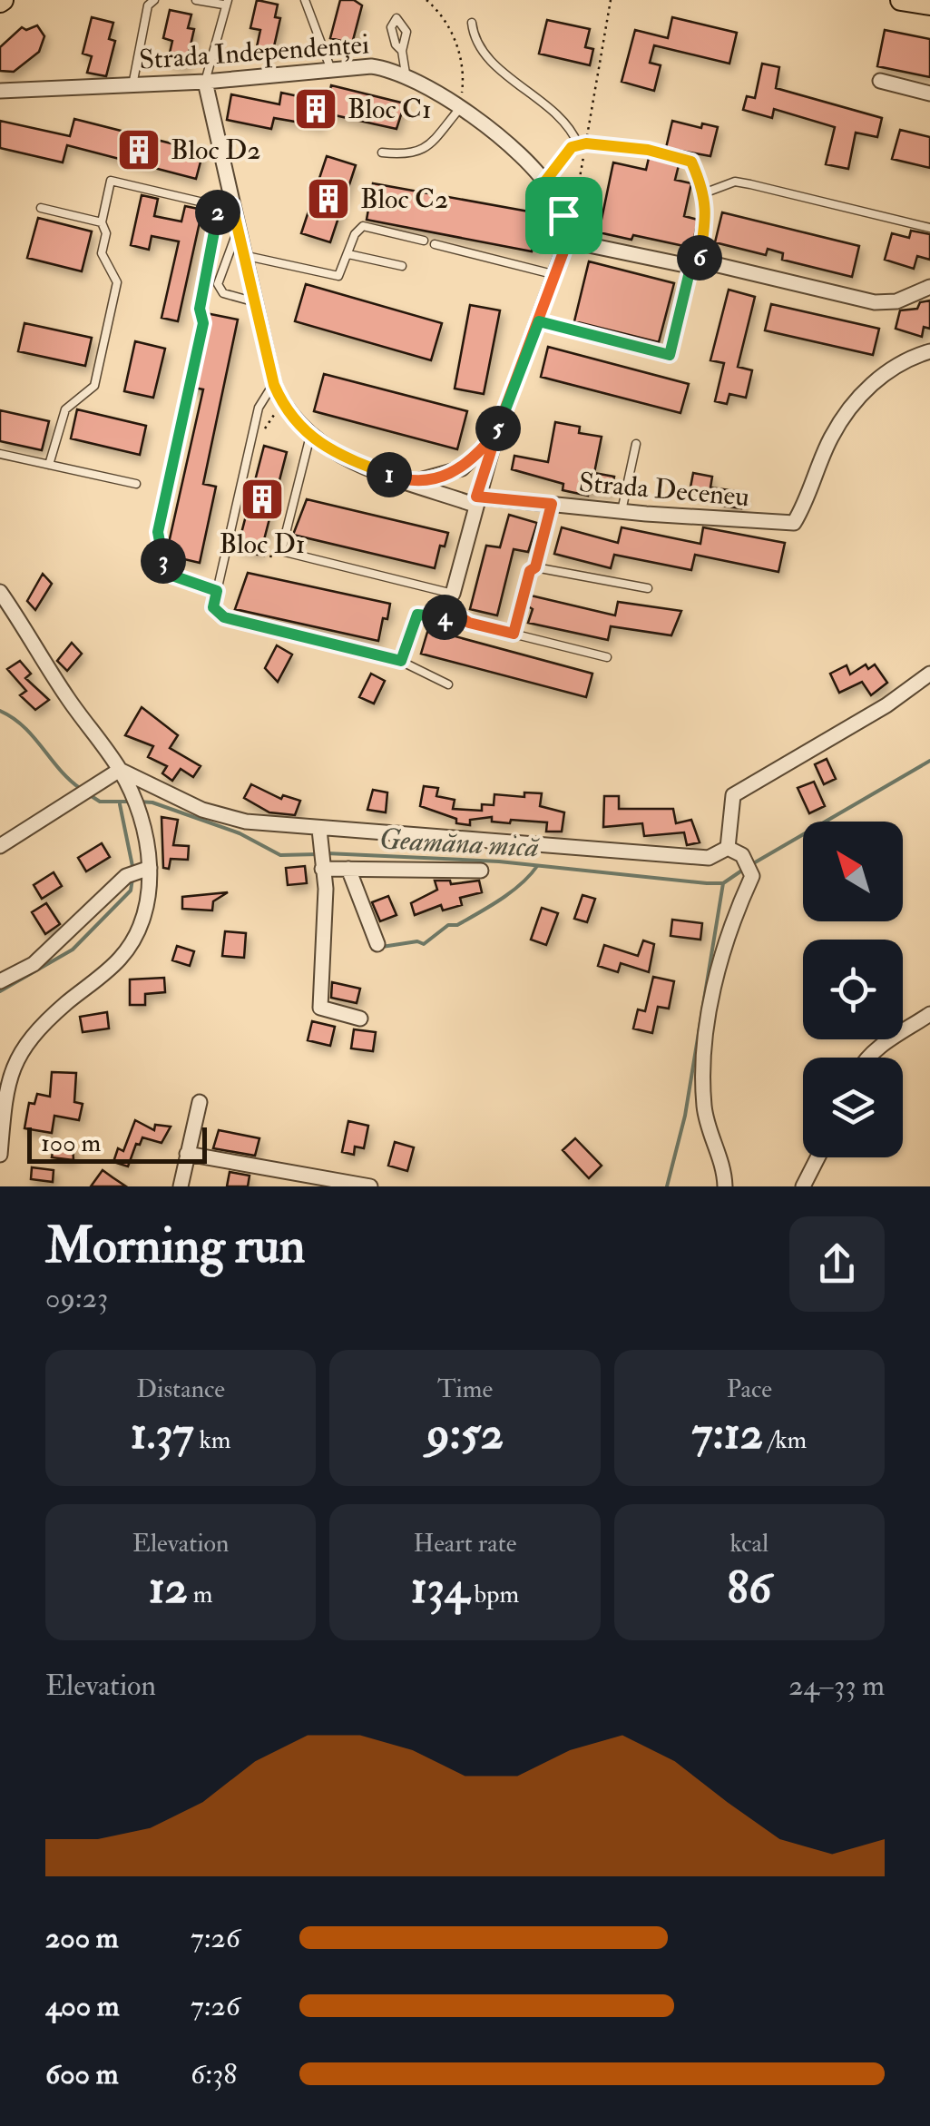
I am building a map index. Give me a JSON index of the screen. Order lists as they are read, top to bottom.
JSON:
{
  "streets": {
    "street": ["Strada Independenței", "Strada Deceneu"]
  },
  "crossings": [
    ["Strada Independenței", "Strada Deceneu"]
  ],
  "water": ["Geamăna mică"],
  "places": {
    "building": [
      "Bloc C1",
      "Bloc D2",
      "Bloc C2",
      "Bloc D1"
    ]
  },
  "scale_bar": "100 m",
  "north": "top left",
  "page": {
    "pins": [
      "2",
      "6",
      "5",
      "1",
      "3",
      "4"
    ],
    "scale": "100 m",
    "heading": ["Morning run", "09:23"],
    "stats": [
      ["Distance", "1.37 km"],
      ["Time", "9:52"],
      ["Pace", "7:12 /km"],
      ["Elevation", "12 m"],
      ["Heart rate", "134 bpm"],
      ["kcal", "86"]
    ],
    "chart": ["Elevation", "24–33 m"],
    "list": [
      {
        "name": "200 m",
        "note": "7:26"
      },
      {
        "name": "400 m",
        "note": "7:26"
      },
      {
        "name": "600 m",
        "note": "6:38"
      }
    ]
  }
}
